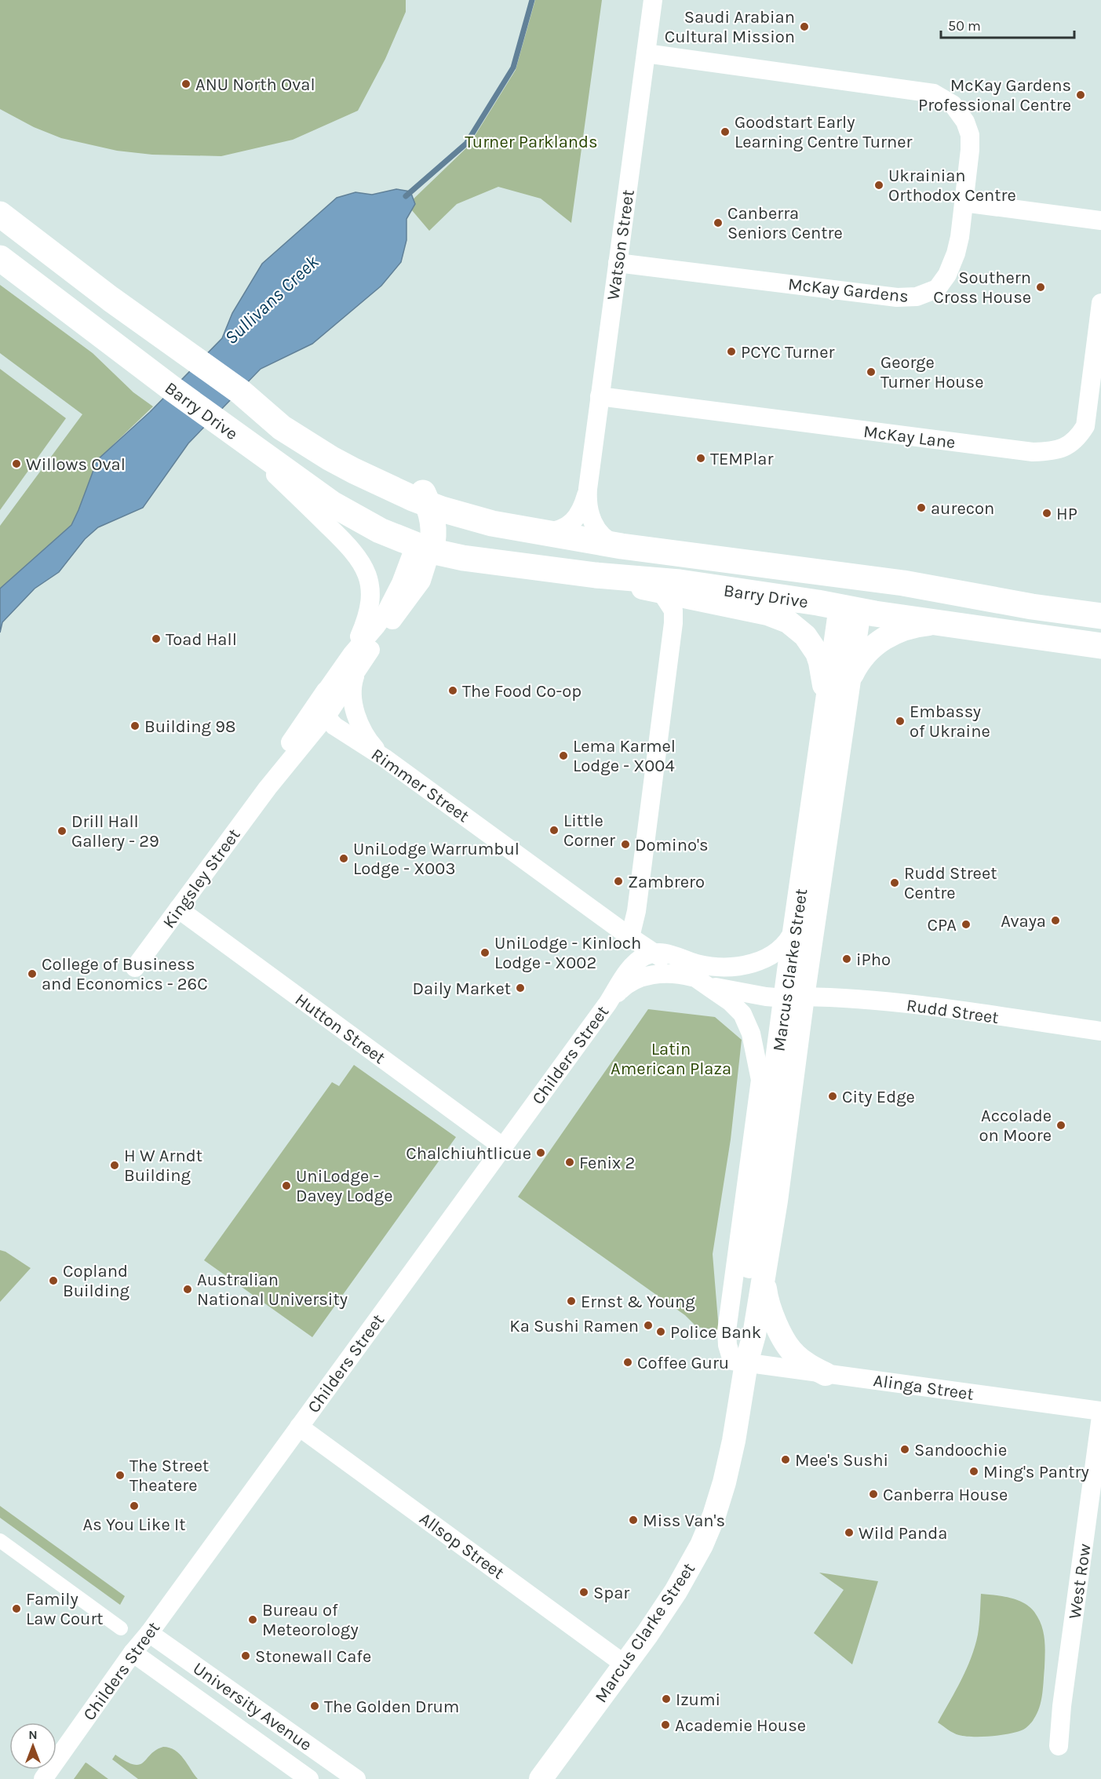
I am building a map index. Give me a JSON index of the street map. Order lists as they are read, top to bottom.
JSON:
{
  "streets": {
    "main road": ["Barry Drive", "Marcus Clarke Street"],
    "street": [
      "Watson Street",
      "McKay Gardens",
      "McKay Lane",
      "Rimmer Street",
      "Kingsley Street",
      "Rudd Street",
      "Hutton Street",
      "Childers Street",
      "Alinga Street",
      "Allsop Street",
      "West Row",
      "University Avenue"
    ]
  },
  "crossings": [
    ["Watson Street", "McKay Gardens"],
    ["Watson Street", "Barry Drive"],
    ["Watson Street", "McKay Lane"],
    ["Barry Drive", "Kingsley Street"],
    ["Barry Drive", "Marcus Clarke Street"],
    ["Rimmer Street", "Kingsley Street"],
    ["Rimmer Street", "Marcus Clarke Street"],
    ["Rimmer Street", "Rudd Street"],
    ["Rimmer Street", "Childers Street"],
    ["Kingsley Street", "Hutton Street"],
    ["Marcus Clarke Street", "Rudd Street"],
    ["Marcus Clarke Street", "Alinga Street"],
    ["Marcus Clarke Street", "Allsop Street"],
    ["Hutton Street", "Childers Street"],
    ["Childers Street", "Allsop Street"],
    ["Childers Street", "University Avenue"]
  ],
  "water": ["Sullivans Creek"],
  "parks": ["Turner Parklands", "Latin American Plaza"],
  "places": [
    "Saudi Arabian Cultural Mission",
    "ANU North Oval",
    "McKay Gardens Professional Centre",
    "Goodstart Early Learning Centre Turner",
    "Ukrainian Orthodox Centre",
    "Canberra Seniors Centre",
    "Southern Cross House",
    "PCYC Turner",
    "George Turner House",
    "TEMPlar",
    "Willows Oval",
    "aurecon",
    "HP",
    "Toad Hall",
    "The Food Co-op",
    "Embassy of Ukraine",
    "Building 98",
    "Lema Karmel Lodge - X004",
    "Little Corner",
    "Drill Hall Gallery - 29",
    "Domino's",
    "UniLodge Warrumbul Lodge - X003",
    "Zambrero",
    "Rudd Street Centre",
    "Avaya",
    "CPA",
    "UniLodge - Kinloch Lodge - X002",
    "iPho",
    "College of Business and Economics - 26C",
    "Daily Market",
    "City Edge",
    "Accolade on Moore",
    "Chalchiuhtlicue",
    "Fenix 2",
    "H W Arndt Building",
    "UniLodge - Davey Lodge",
    "Copland Building",
    "Australian National University",
    "Ernst & Young",
    "Ka Sushi Ramen",
    "Police Bank",
    "Coffee Guru",
    "Sandoochie",
    "Mee's Sushi",
    "Ming's Pantry",
    "The Street Theatere",
    "Canberra House",
    "As You Like It",
    "Miss Van's",
    "Wild Panda",
    "Spar",
    "Family Law Court",
    "Bureau of Meteorology",
    "Stonewall Cafe",
    "Izumi",
    "The Golden Drum",
    "Academie House"
  ],
  "scale_bar": "50 m",
  "north": "top"
}
